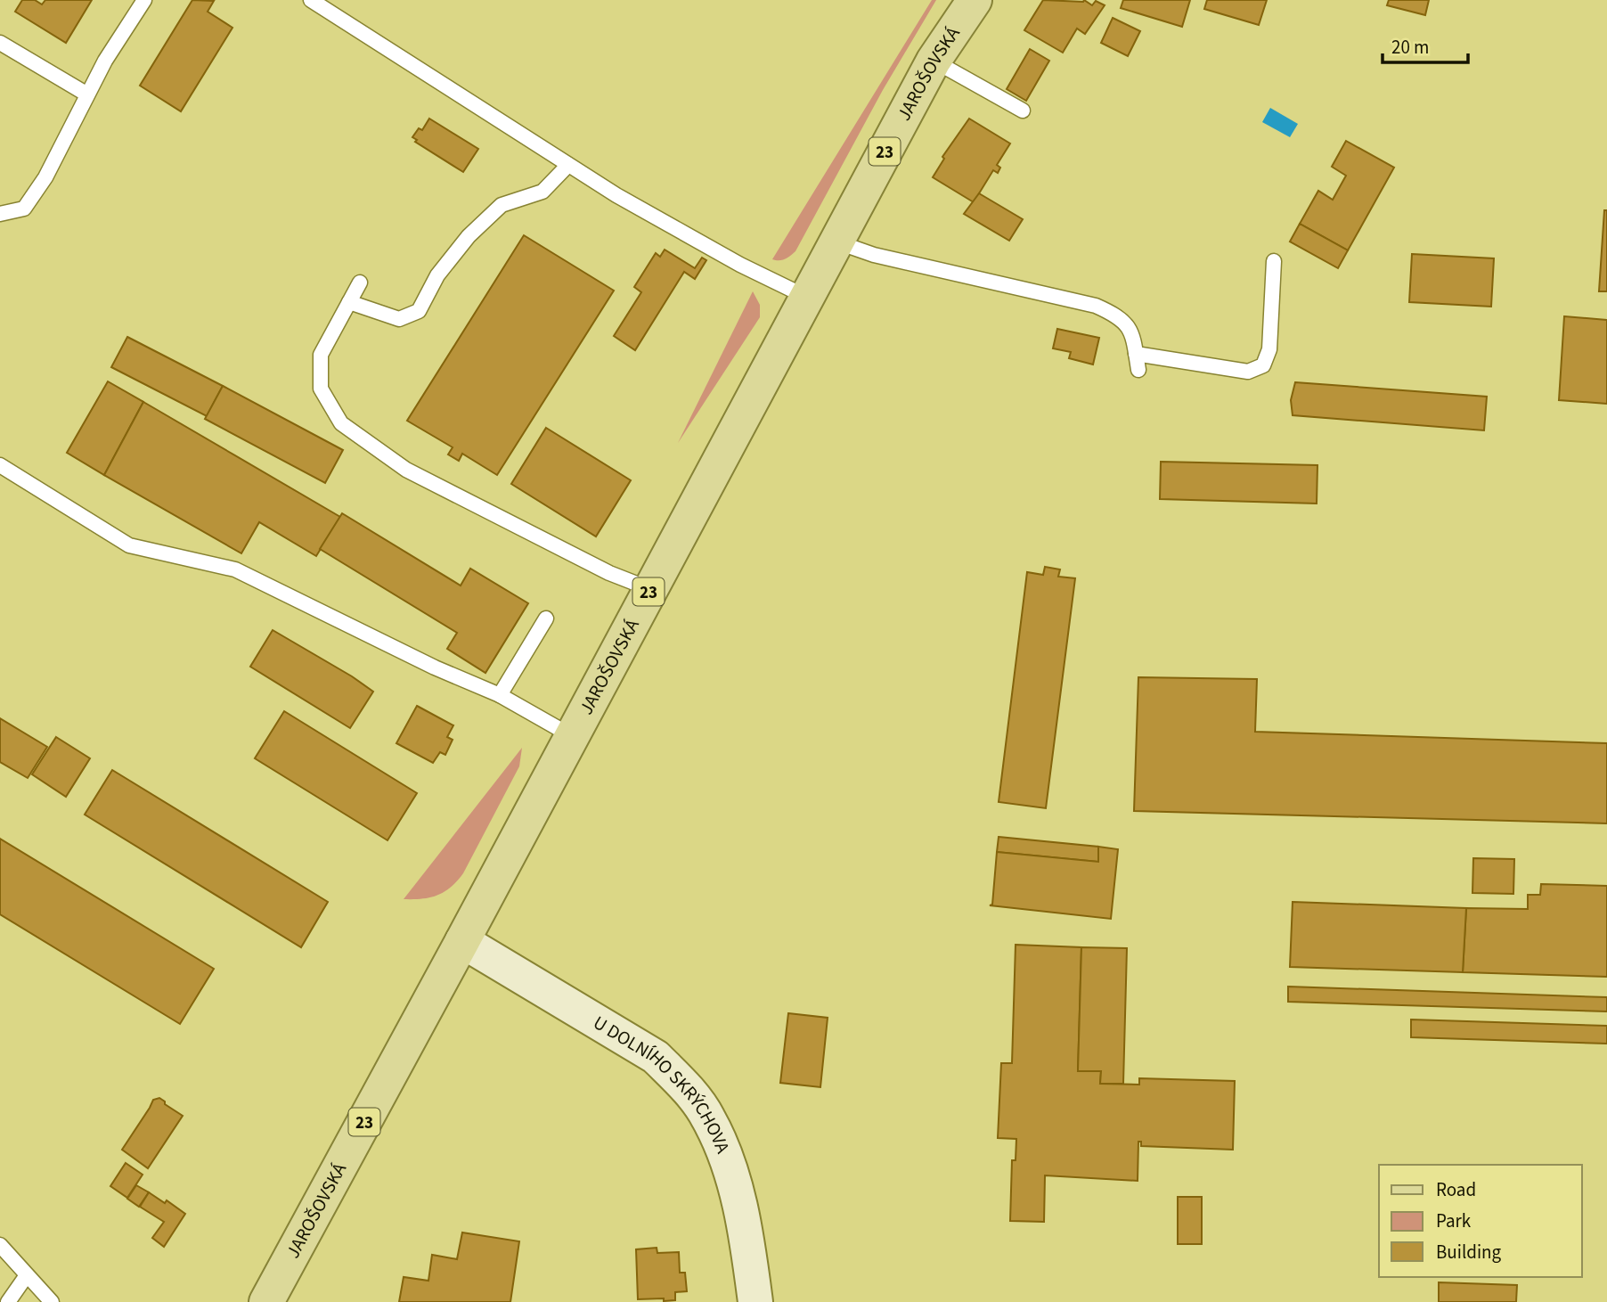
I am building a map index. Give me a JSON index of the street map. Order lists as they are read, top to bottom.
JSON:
{
  "streets": {
    "main road": ["JAROŠOVSKÁ", "23"],
    "street": ["U DOLNÍHO SKRÝCHOVA"]
  },
  "crossings": [
    ["JAROŠOVSKÁ", "U DOLNÍHO SKRÝCHOVA"]
  ],
  "legend": ["Road", "Park", "Building"],
  "scale_bar": "20 m"
}
